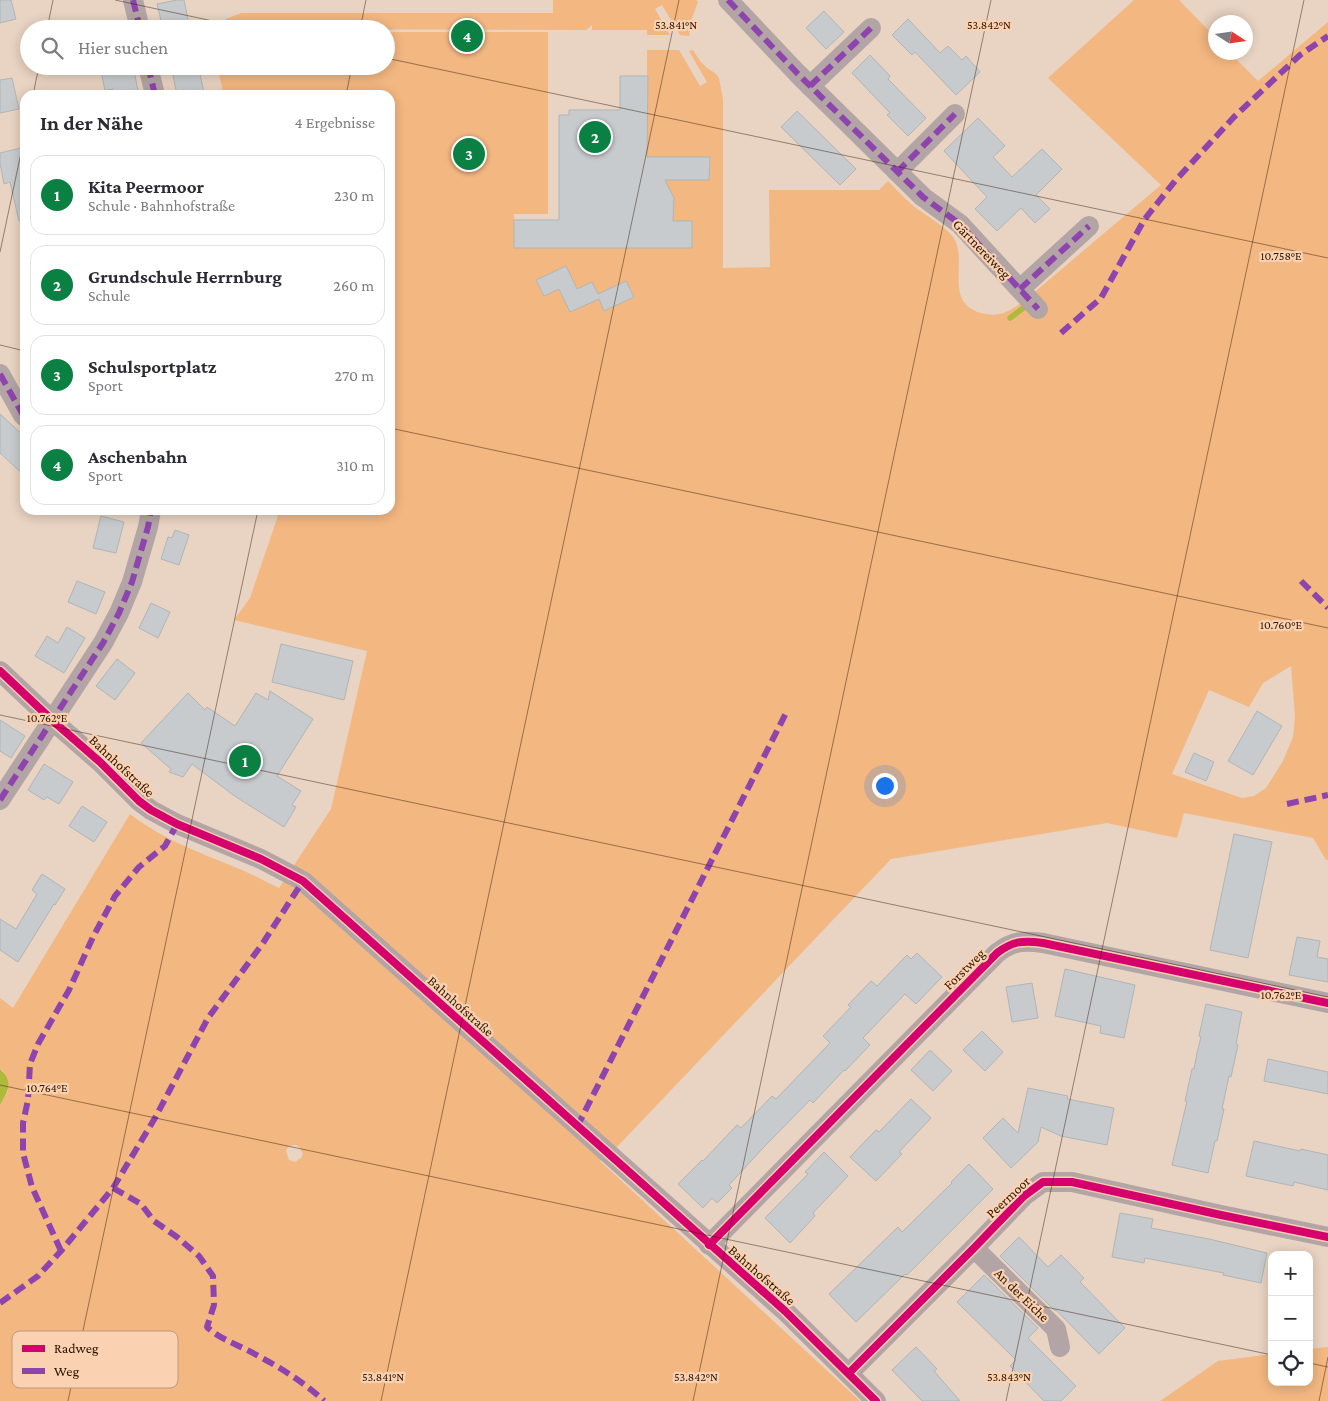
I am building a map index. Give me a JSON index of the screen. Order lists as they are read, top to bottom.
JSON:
{
  "streets": {
    "street": [
      "Gärtnereiweg",
      "Bahnhofstraße",
      "Forstweg",
      "Peermoor",
      "An der Eiche"
    ]
  },
  "crossings": [
    ["Bahnhofstraße", "Forstweg"],
    ["Bahnhofstraße", "Peermoor"],
    ["Peermoor", "An der Eiche"]
  ],
  "legend": ["Radweg", "Weg"],
  "north": "right",
  "page": {
    "pins": [
      "4",
      "2",
      "3",
      "1"
    ],
    "search": "Hier suchen",
    "heading": ["In der Nähe", "4 Ergebnisse"],
    "list": [
      {
        "mark": "1",
        "name": "Kita Peermoor",
        "note": "Schule · Bahnhofstraße",
        "value": "230 m"
      },
      {
        "mark": "2",
        "name": "Grundschule Herrnburg",
        "note": "Schule",
        "value": "260 m"
      },
      {
        "mark": "3",
        "name": "Schulsportplatz",
        "note": "Sport",
        "value": "270 m"
      },
      {
        "mark": "4",
        "name": "Aschenbahn",
        "note": "Sport",
        "value": "310 m"
      }
    ],
    "map_buttons": ["+", "−"]
  },
  "coordinates": [
    "53.841°N",
    "53.842°N",
    "10.758°E",
    "10.760°E",
    "10.762°E",
    "10.764°E",
    "53.843°N"
  ]
}
